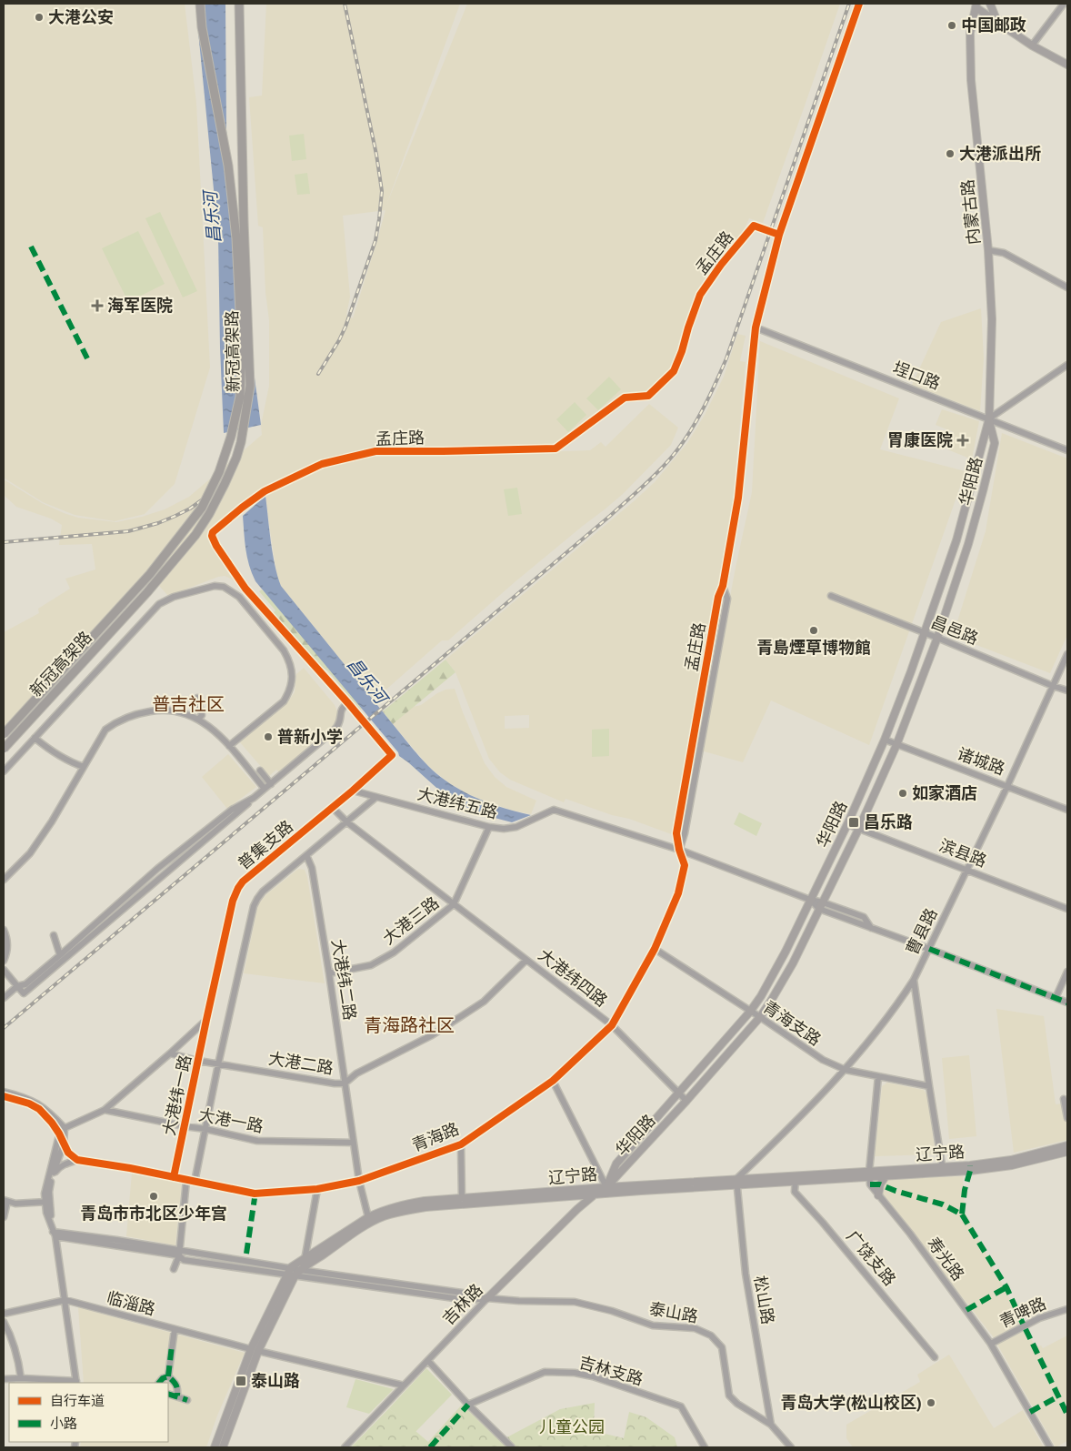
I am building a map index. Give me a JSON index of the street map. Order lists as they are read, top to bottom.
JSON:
{
  "streets": {
    "highway": ["新冠高架路"],
    "main road": [
      "内蒙古路",
      "华阳路",
      "辽宁路",
      "吉林路"
    ],
    "street": [
      "孟庄路",
      "埕口路",
      "昌邑路",
      "诸城路",
      "大港纬五路",
      "普集支路",
      "滨县路",
      "大港三路",
      "曹县路",
      "大港纬四路",
      "大港纬二路",
      "青海支路",
      "大港二路",
      "大港纬一路",
      "大港一路",
      "青海路",
      "广饶支路",
      "寿光路",
      "松山路",
      "临淄路",
      "泰山路",
      "青啤路",
      "吉林支路"
    ]
  },
  "crossings": [
    ["内蒙古路", "埕口路"],
    ["内蒙古路", "华阳路"],
    ["孟庄路", "埕口路"],
    ["孟庄路", "大港纬五路"],
    ["孟庄路", "普集支路"],
    ["孟庄路", "青海路"],
    ["埕口路", "华阳路"],
    ["华阳路", "昌邑路"],
    ["华阳路", "诸城路"],
    ["华阳路", "滨县路"],
    ["华阳路", "大港纬四路"],
    ["华阳路", "青海支路"],
    ["华阳路", "辽宁路"],
    ["华阳路", "吉林路"],
    ["昌邑路", "曹县路"],
    ["诸城路", "曹县路"],
    ["大港纬五路", "普集支路"],
    ["大港纬五路", "大港三路"],
    ["大港纬五路", "大港纬一路"],
    ["大港纬五路", "青海路"],
    ["普集支路", "大港纬四路"],
    ["普集支路", "大港纬一路"],
    ["滨县路", "曹县路"],
    ["大港三路", "大港纬四路"],
    ["大港三路", "大港纬二路"],
    ["曹县路", "青海支路"],
    ["曹县路", "辽宁路"],
    ["曹县路", "松山路"],
    ["大港纬四路", "大港二路"],
    ["大港纬四路", "大港纬一路"],
    ["大港纬四路", "青海路"],
    ["大港纬二路", "大港二路"],
    ["大港纬二路", "大港纬一路"],
    ["大港纬二路", "大港一路"],
    ["大港纬二路", "青海路"],
    ["大港纬二路", "辽宁路"],
    ["青海支路", "青海路"],
    ["大港二路", "大港纬一路"],
    ["大港纬一路", "大港一路"],
    ["大港纬一路", "青海路"],
    ["辽宁路", "广饶支路"],
    ["辽宁路", "寿光路"],
    ["辽宁路", "松山路"],
    ["辽宁路", "临淄路"],
    ["辽宁路", "吉林路"],
    ["辽宁路", "泰山路"],
    ["寿光路", "青啤路"],
    ["松山路", "泰山路"],
    ["吉林路", "泰山路"]
  ],
  "districts": ["普吉社区", "青海路社区"],
  "water": ["昌乐河"],
  "parks": ["儿童公园"],
  "places": {
    "other": [
      "大港公安",
      "中国邮政",
      "大港派出所",
      "青島煙草博物館",
      "普新小学",
      "如家酒店",
      "青岛市市北区少年宫",
      "青岛大学(松山校区)"
    ],
    "health": ["海军医院", "胃康医院"],
    "transit": ["昌乐路", "泰山路"]
  },
  "legend": ["自行车道", "小路"]
}
